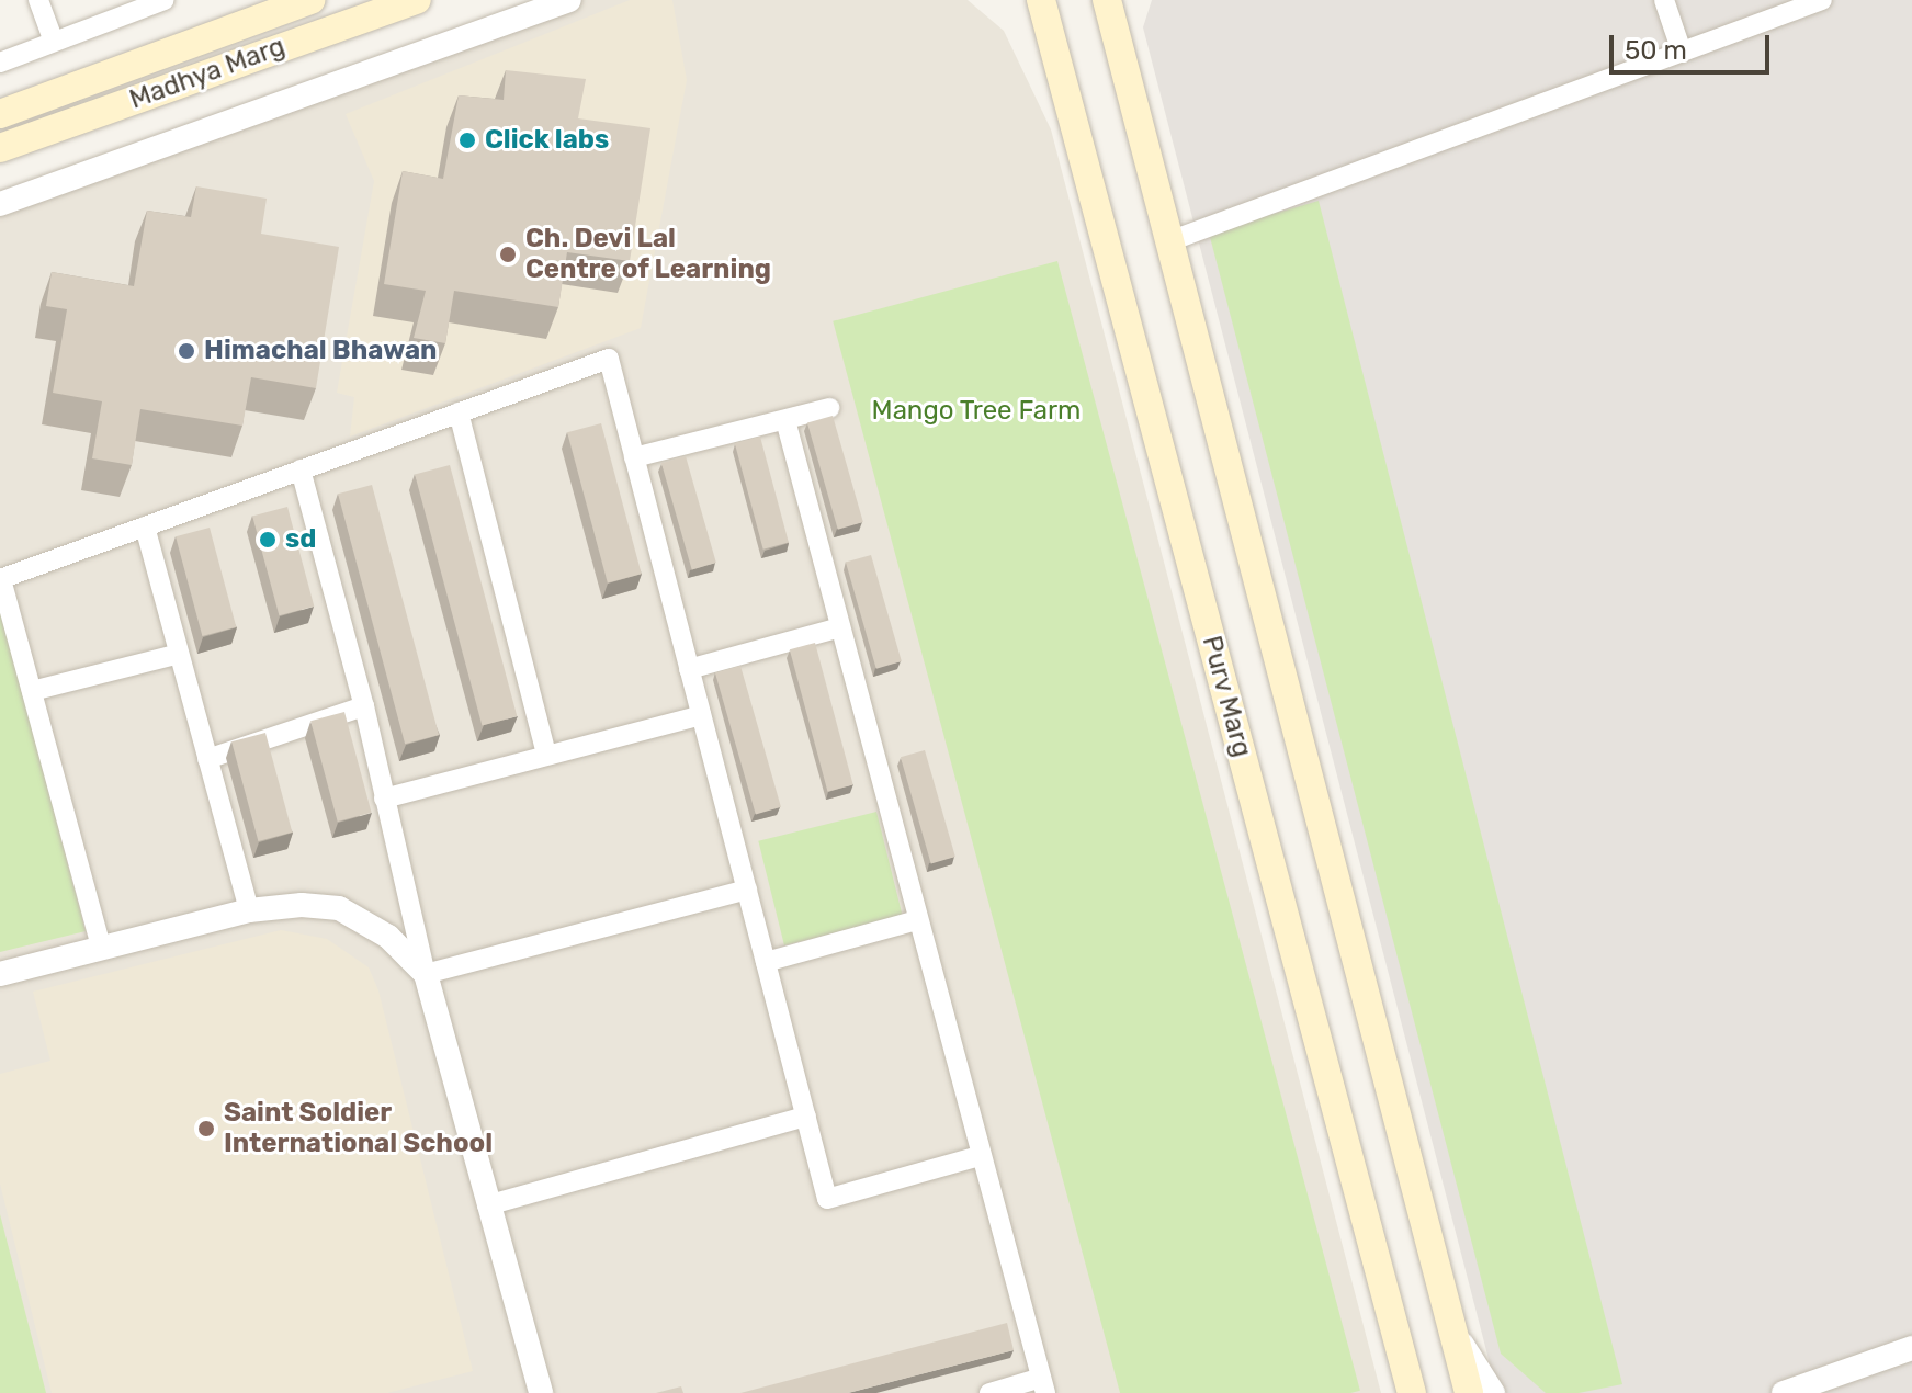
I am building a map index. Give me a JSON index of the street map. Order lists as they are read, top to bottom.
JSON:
{
  "streets": {
    "main road": ["Madhya Marg", "Purv Marg"]
  },
  "parks": ["Mango Tree Farm"],
  "places": [
    "Click labs",
    "Ch. Devi Lal Centre of Learning",
    "Himachal Bhawan",
    "sd",
    "Saint Soldier International School"
  ],
  "scale_bar": "50 m"
}
